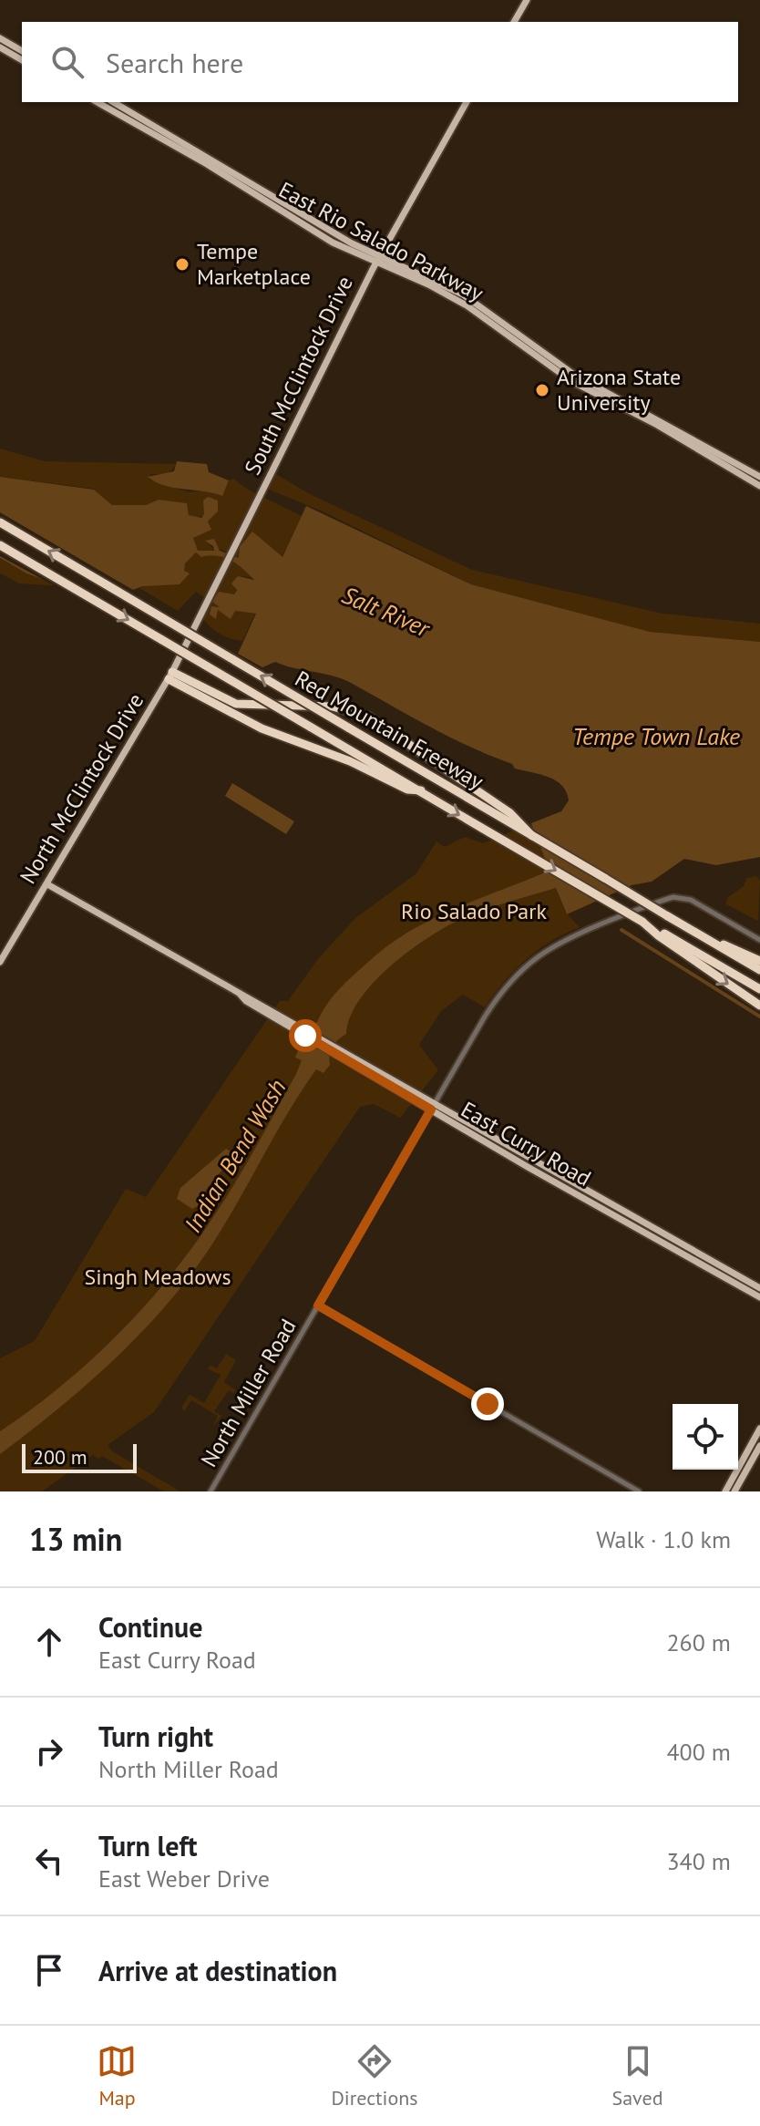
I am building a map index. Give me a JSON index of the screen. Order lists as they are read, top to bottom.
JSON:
{
  "streets": {
    "highway": ["Red Mountain Freeway"],
    "main road": [
      "East Rio Salado Parkway",
      "South McClintock Drive",
      "North McClintock Drive",
      "East Curry Road"
    ],
    "street": ["North Miller Road"]
  },
  "crossings": [
    ["East Rio Salado Parkway", "South McClintock Drive"],
    ["South McClintock Drive", "North McClintock Drive"],
    ["North McClintock Drive", "East Curry Road"],
    ["East Curry Road", "North Miller Road"]
  ],
  "water": ["Salt River", "Tempe Town Lake", "Indian Bend Wash"],
  "parks": ["Rio Salado Park", "Singh Meadows"],
  "places": ["Tempe Marketplace", "Arizona State University"],
  "scale_bar": "200 m",
  "page": {
    "search": "Search here",
    "scale": "200 m",
    "heading": ["13 min", "Walk · 1.0 km"],
    "list": [
      ["Continue", "East Curry Road", "260 m"],
      ["Turn right", "North Miller Road", "400 m"],
      ["Turn left", "East Weber Drive", "340 m"],
      "Arrive at destination"
    ],
    "nav": ["Map", "Directions", "Saved"]
  }
}
